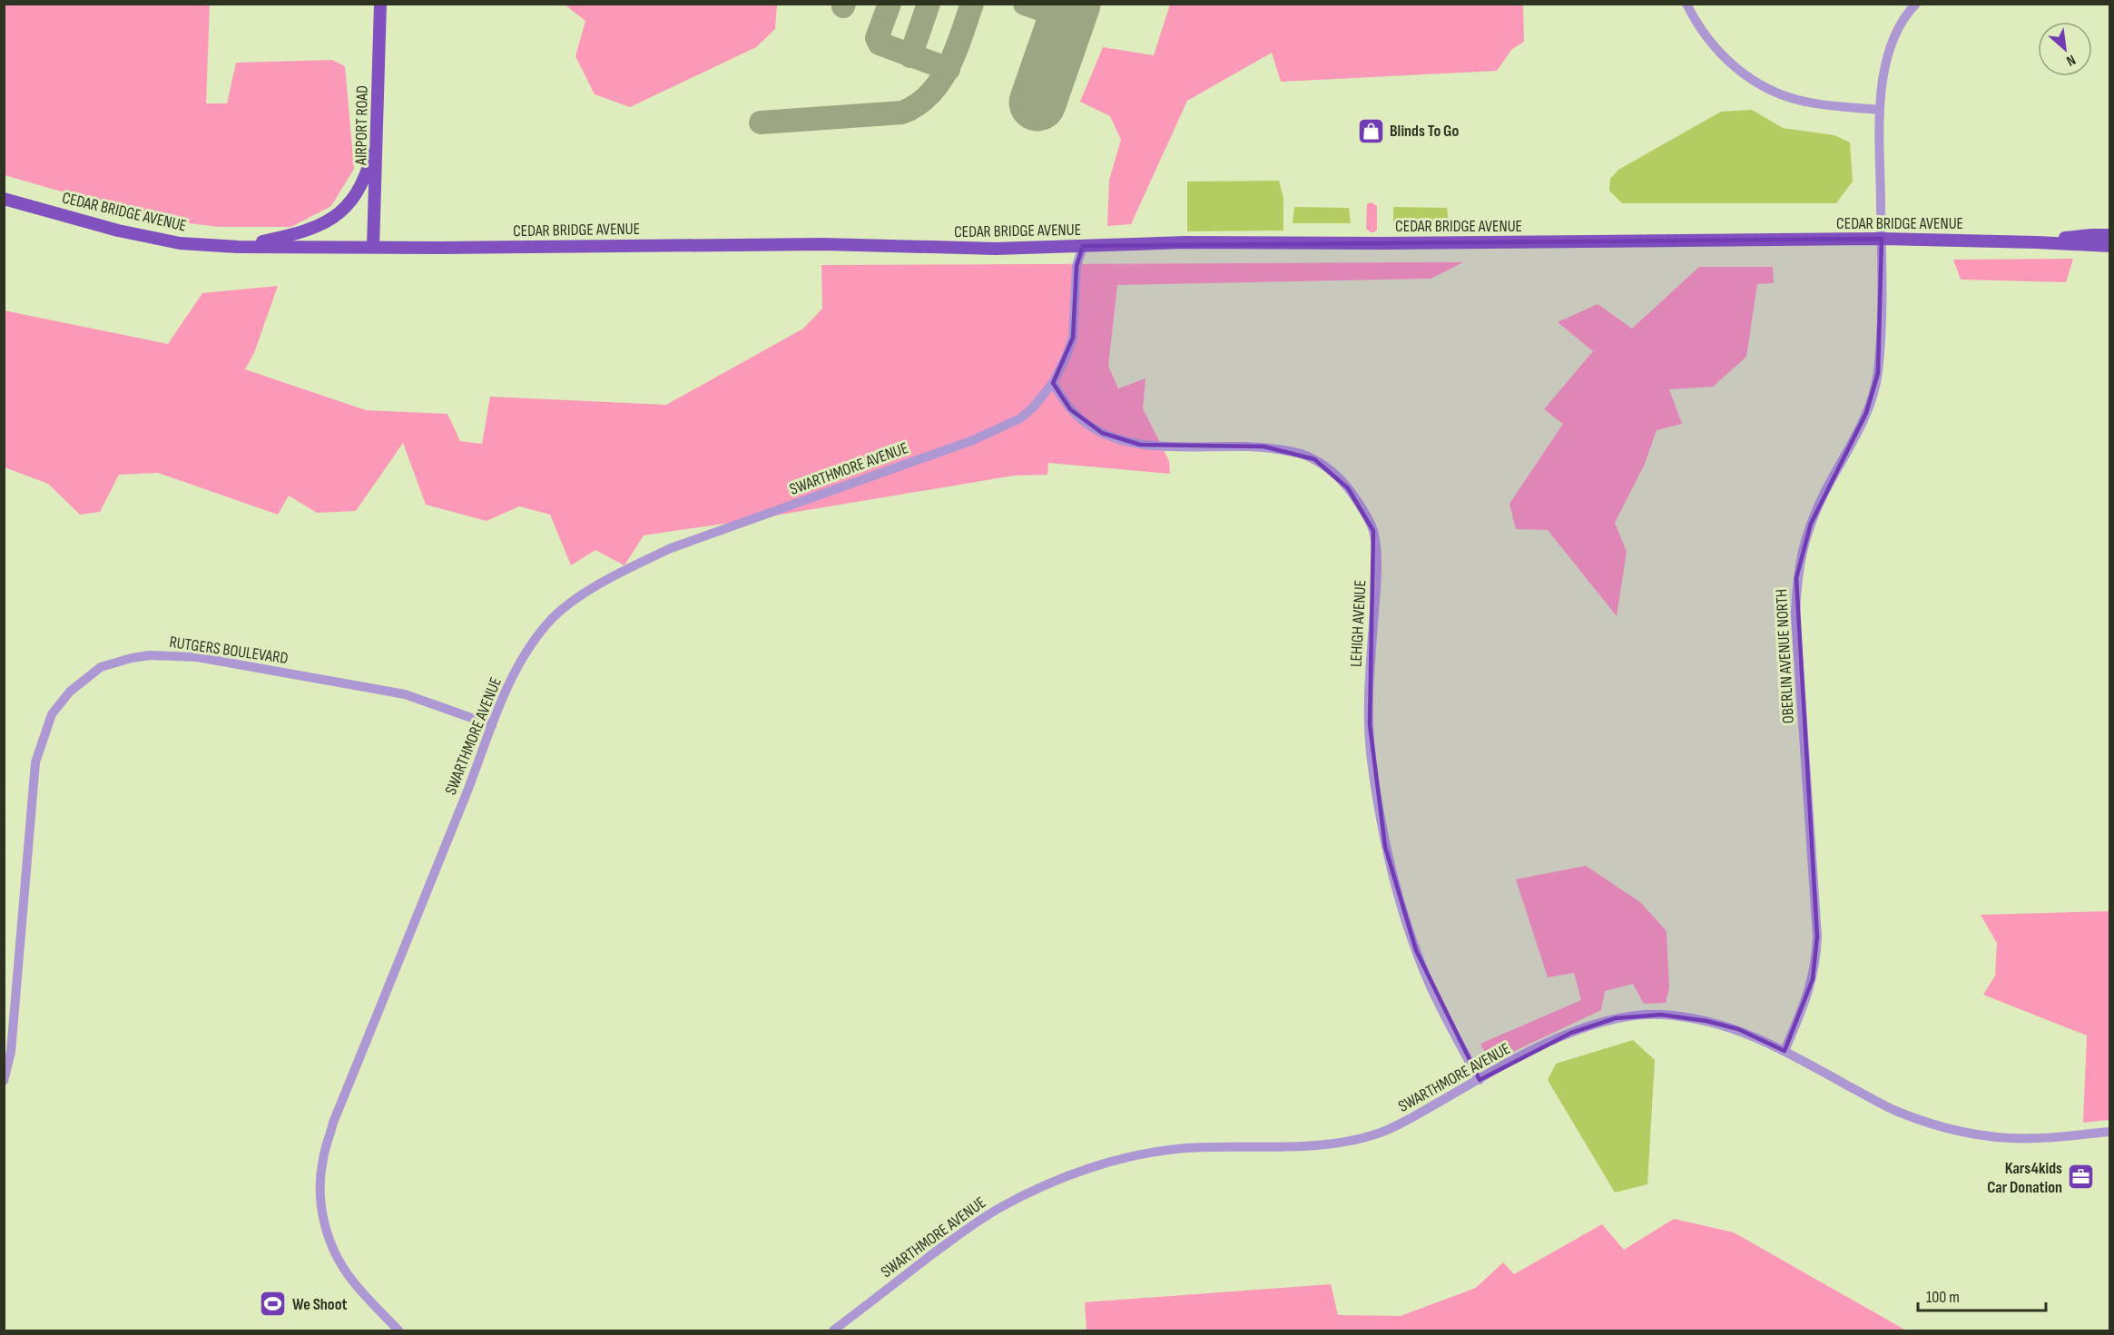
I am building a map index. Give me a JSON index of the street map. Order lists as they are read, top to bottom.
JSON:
{
  "streets": {
    "main road": ["AIRPORT ROAD", "CEDAR BRIDGE AVENUE"],
    "street": [
      "SWARTHMORE AVENUE",
      "LEHIGH AVENUE",
      "RUTGERS BOULEVARD",
      "OBERLIN AVENUE NORTH"
    ]
  },
  "crossings": [
    ["AIRPORT ROAD", "CEDAR BRIDGE AVENUE"],
    ["CEDAR BRIDGE AVENUE", "SWARTHMORE AVENUE"],
    ["CEDAR BRIDGE AVENUE", "OBERLIN AVENUE NORTH"],
    ["SWARTHMORE AVENUE", "LEHIGH AVENUE"],
    ["SWARTHMORE AVENUE", "RUTGERS BOULEVARD"],
    ["SWARTHMORE AVENUE", "OBERLIN AVENUE NORTH"]
  ],
  "places": {
    "shop": ["Blinds To Go"],
    "office": ["Kars4kids Car Donation"],
    "sports": ["We Shoot"]
  },
  "scale_bar": "100 m",
  "north": "bottom right"
}
